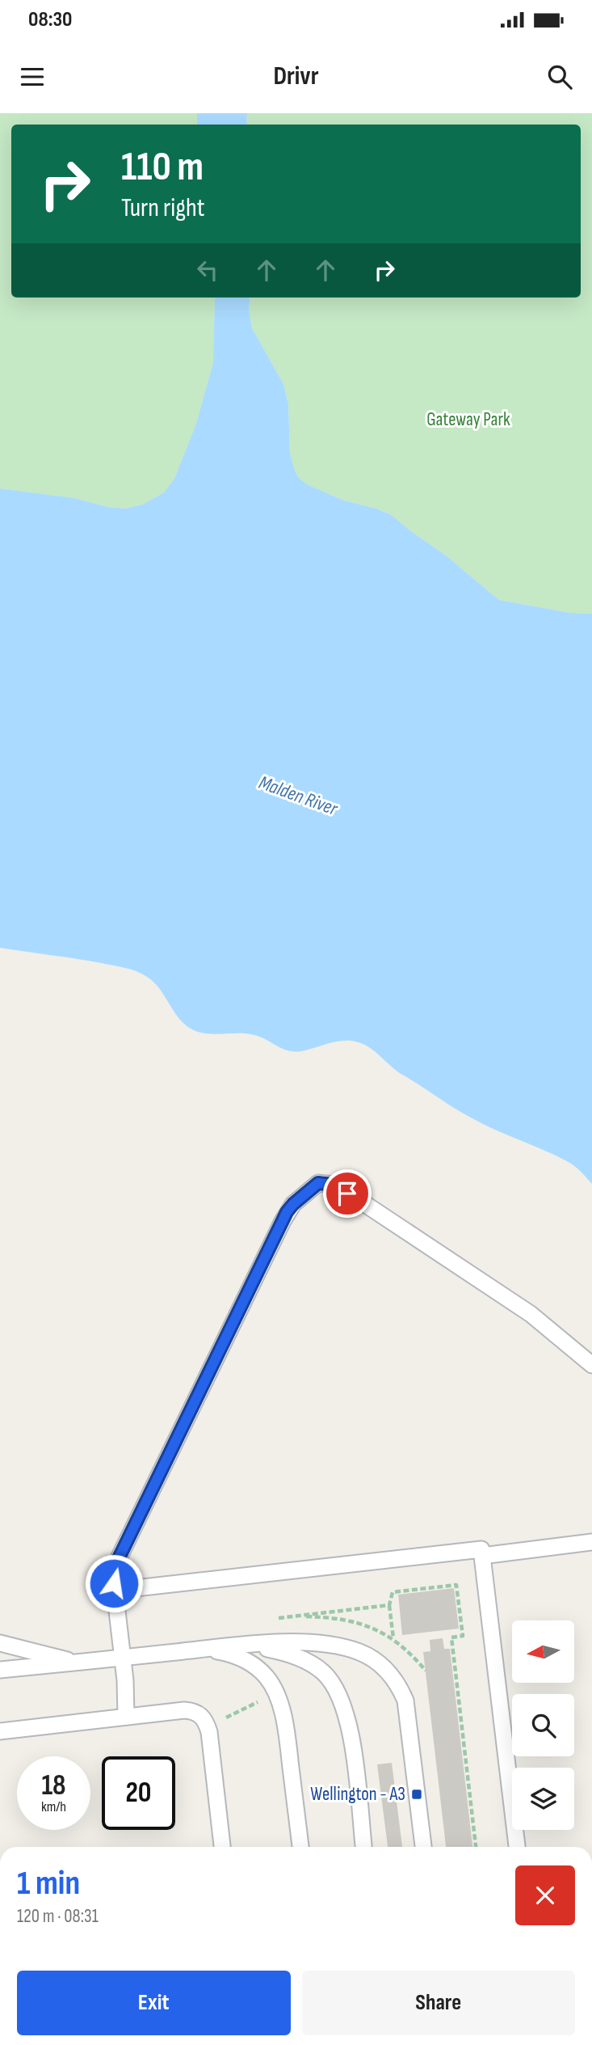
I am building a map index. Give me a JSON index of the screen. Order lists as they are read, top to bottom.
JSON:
{
  "water": ["Malden River"],
  "parks": ["Gateway Park"],
  "places": {
    "transit": ["Wellington - A3"]
  },
  "north": "left",
  "page": {
    "status": "08:30",
    "header": "Drivr",
    "turn": ["110 m", "Turn right"],
    "speed": "18 km/h",
    "limit": "20",
    "heading": ["1 min", "120 m · 08:31"],
    "buttons": ["Exit", "Share"]
  }
}
